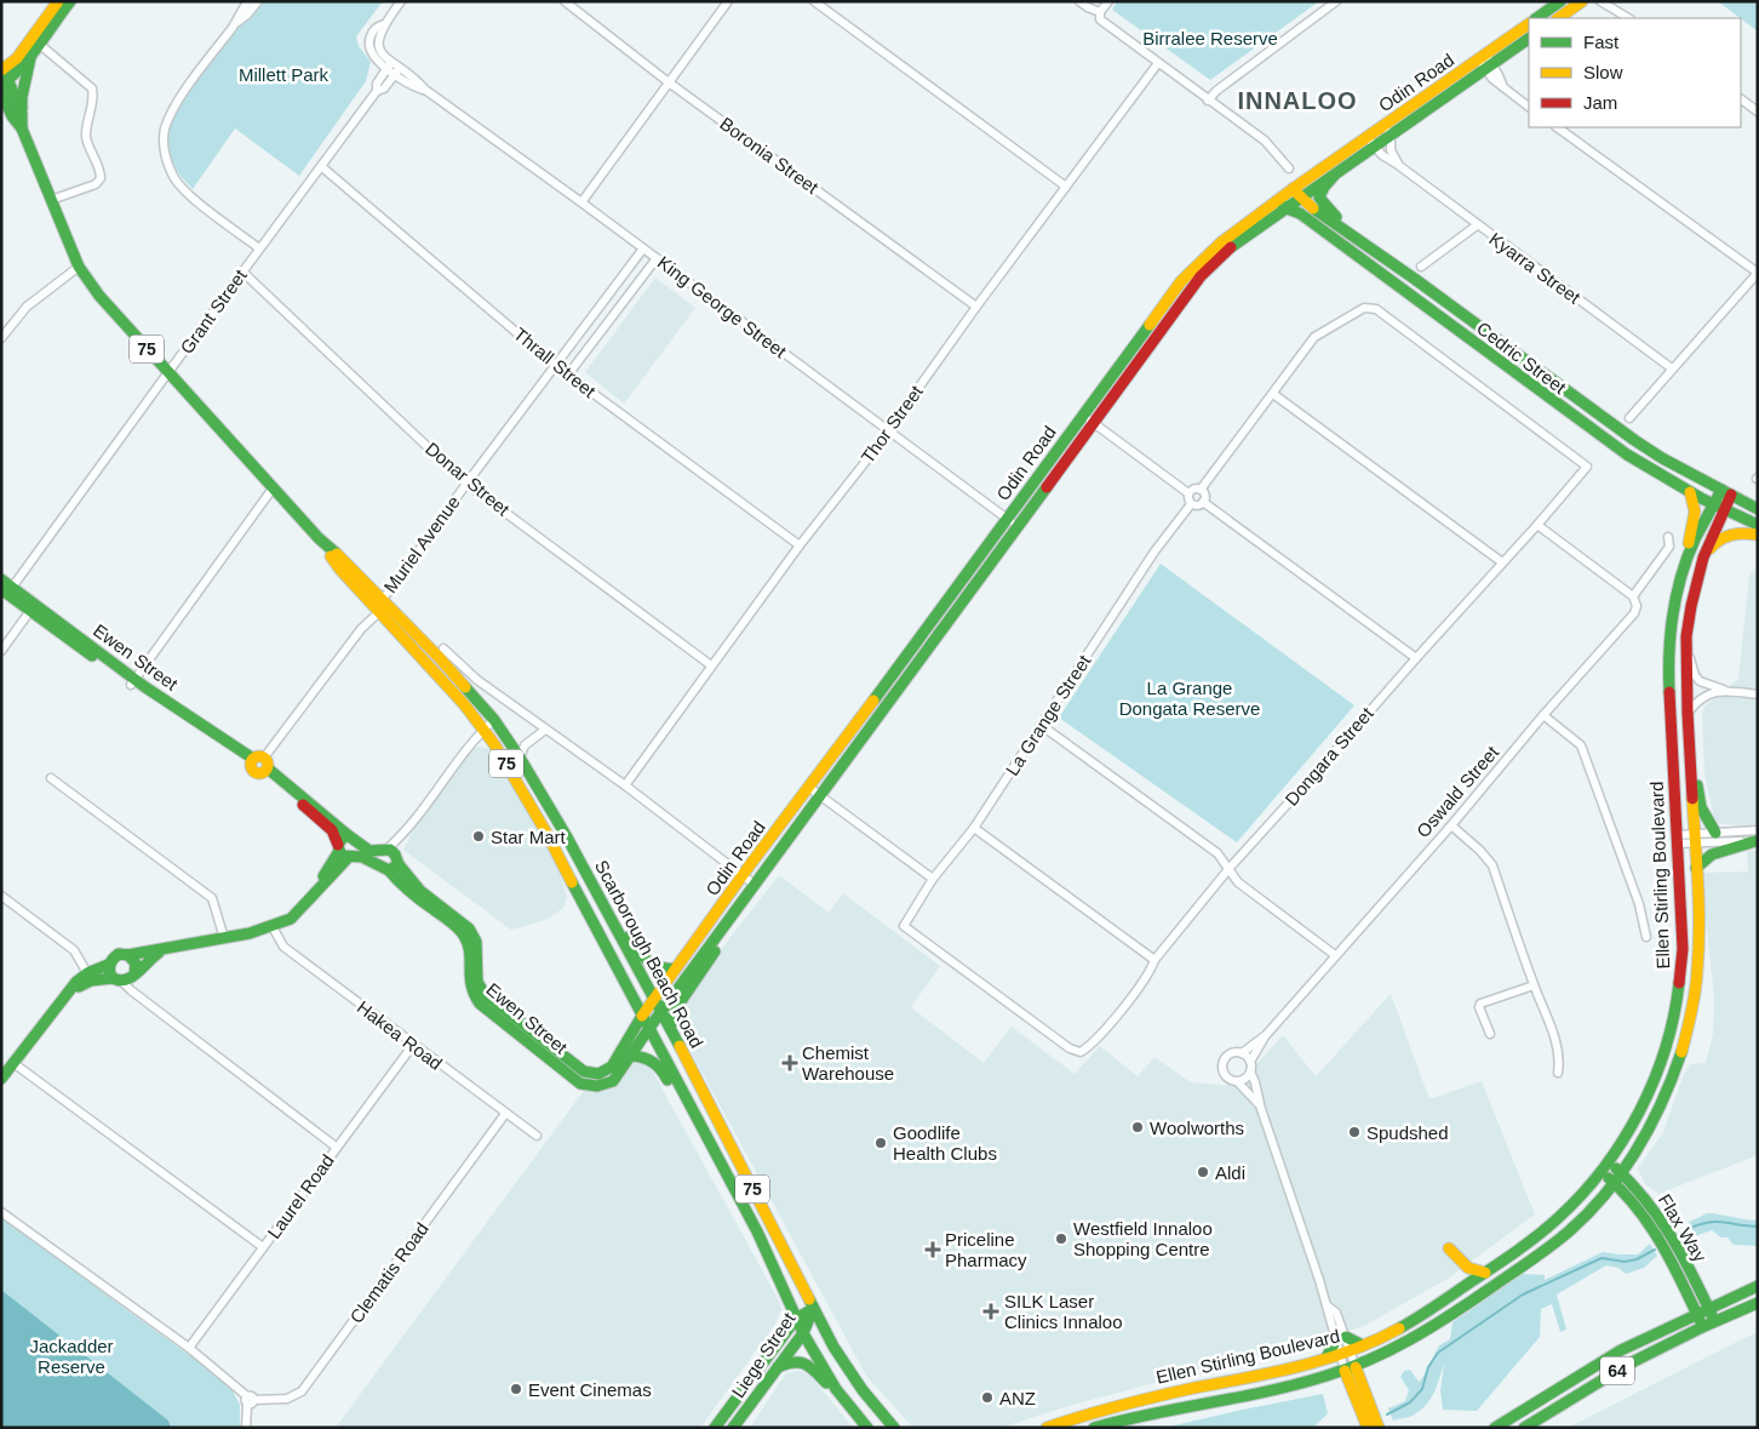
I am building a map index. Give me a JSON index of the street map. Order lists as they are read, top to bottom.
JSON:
{
  "streets": {
    "main road": [
      "Odin Road",
      "75",
      "Cedric Street",
      "Ewen Street",
      "Ellen Stirling Boulevard",
      "Scarborough Beach Road",
      "Flax Way",
      "Liege Street",
      "64"
    ],
    "street": [
      "Boronia Street",
      "Kyarra Street",
      "King George Street",
      "Grant Street",
      "Thrall Street",
      "Thor Street",
      "Donar Street",
      "Muriel Avenue",
      "La Grange Street",
      "Dongara Street",
      "Oswald Street",
      "Hakea Road",
      "Laurel Road",
      "Clematis Road"
    ]
  },
  "crossings": [
    ["Odin Road", "Kyarra Street"],
    ["Odin Road", "King George Street"],
    ["Odin Road", "Cedric Street"],
    ["Odin Road", "Ewen Street"],
    ["Odin Road", "Scarborough Beach Road"],
    ["Boronia Street", "Thor Street"],
    ["King George Street", "Grant Street"],
    ["King George Street", "Thor Street"],
    ["King George Street", "Muriel Avenue"],
    ["Grant Street", "Thrall Street"],
    ["Grant Street", "Donar Street"],
    ["Grant Street", "Ewen Street"],
    ["Grant Street", "Scarborough Beach Road"],
    ["Cedric Street", "Ellen Stirling Boulevard"],
    ["Thrall Street", "Thor Street"],
    ["Thrall Street", "Muriel Avenue"],
    ["Thor Street", "Donar Street"],
    ["Donar Street", "Muriel Avenue"],
    ["Muriel Avenue", "Ewen Street"],
    ["Muriel Avenue", "Scarborough Beach Road"],
    ["Ewen Street", "Scarborough Beach Road"],
    ["La Grange Street", "Dongara Street"],
    ["Ellen Stirling Boulevard", "Flax Way"],
    ["Scarborough Beach Road", "Liege Street"],
    ["Hakea Road", "Laurel Road"],
    ["Hakea Road", "Clematis Road"],
    ["Flax Way", "64"]
  ],
  "districts": ["INNALOO"],
  "parks": [
    "Birralee Reserve",
    "Millett Park",
    "La Grange Dongata Reserve",
    "Jackadder Reserve"
  ],
  "places": {
    "other": [
      "Star Mart",
      "Woolworths",
      "Spudshed",
      "Goodlife Health Clubs",
      "Aldi",
      "Westfield Innaloo Shopping Centre",
      "Event Cinemas",
      "ANZ"
    ],
    "health": ["Chemist Warehouse", "Priceline Pharmacy", "SILK Laser Clinics Innaloo"]
  },
  "legend": ["Fast", "Slow", "Jam"]
}
